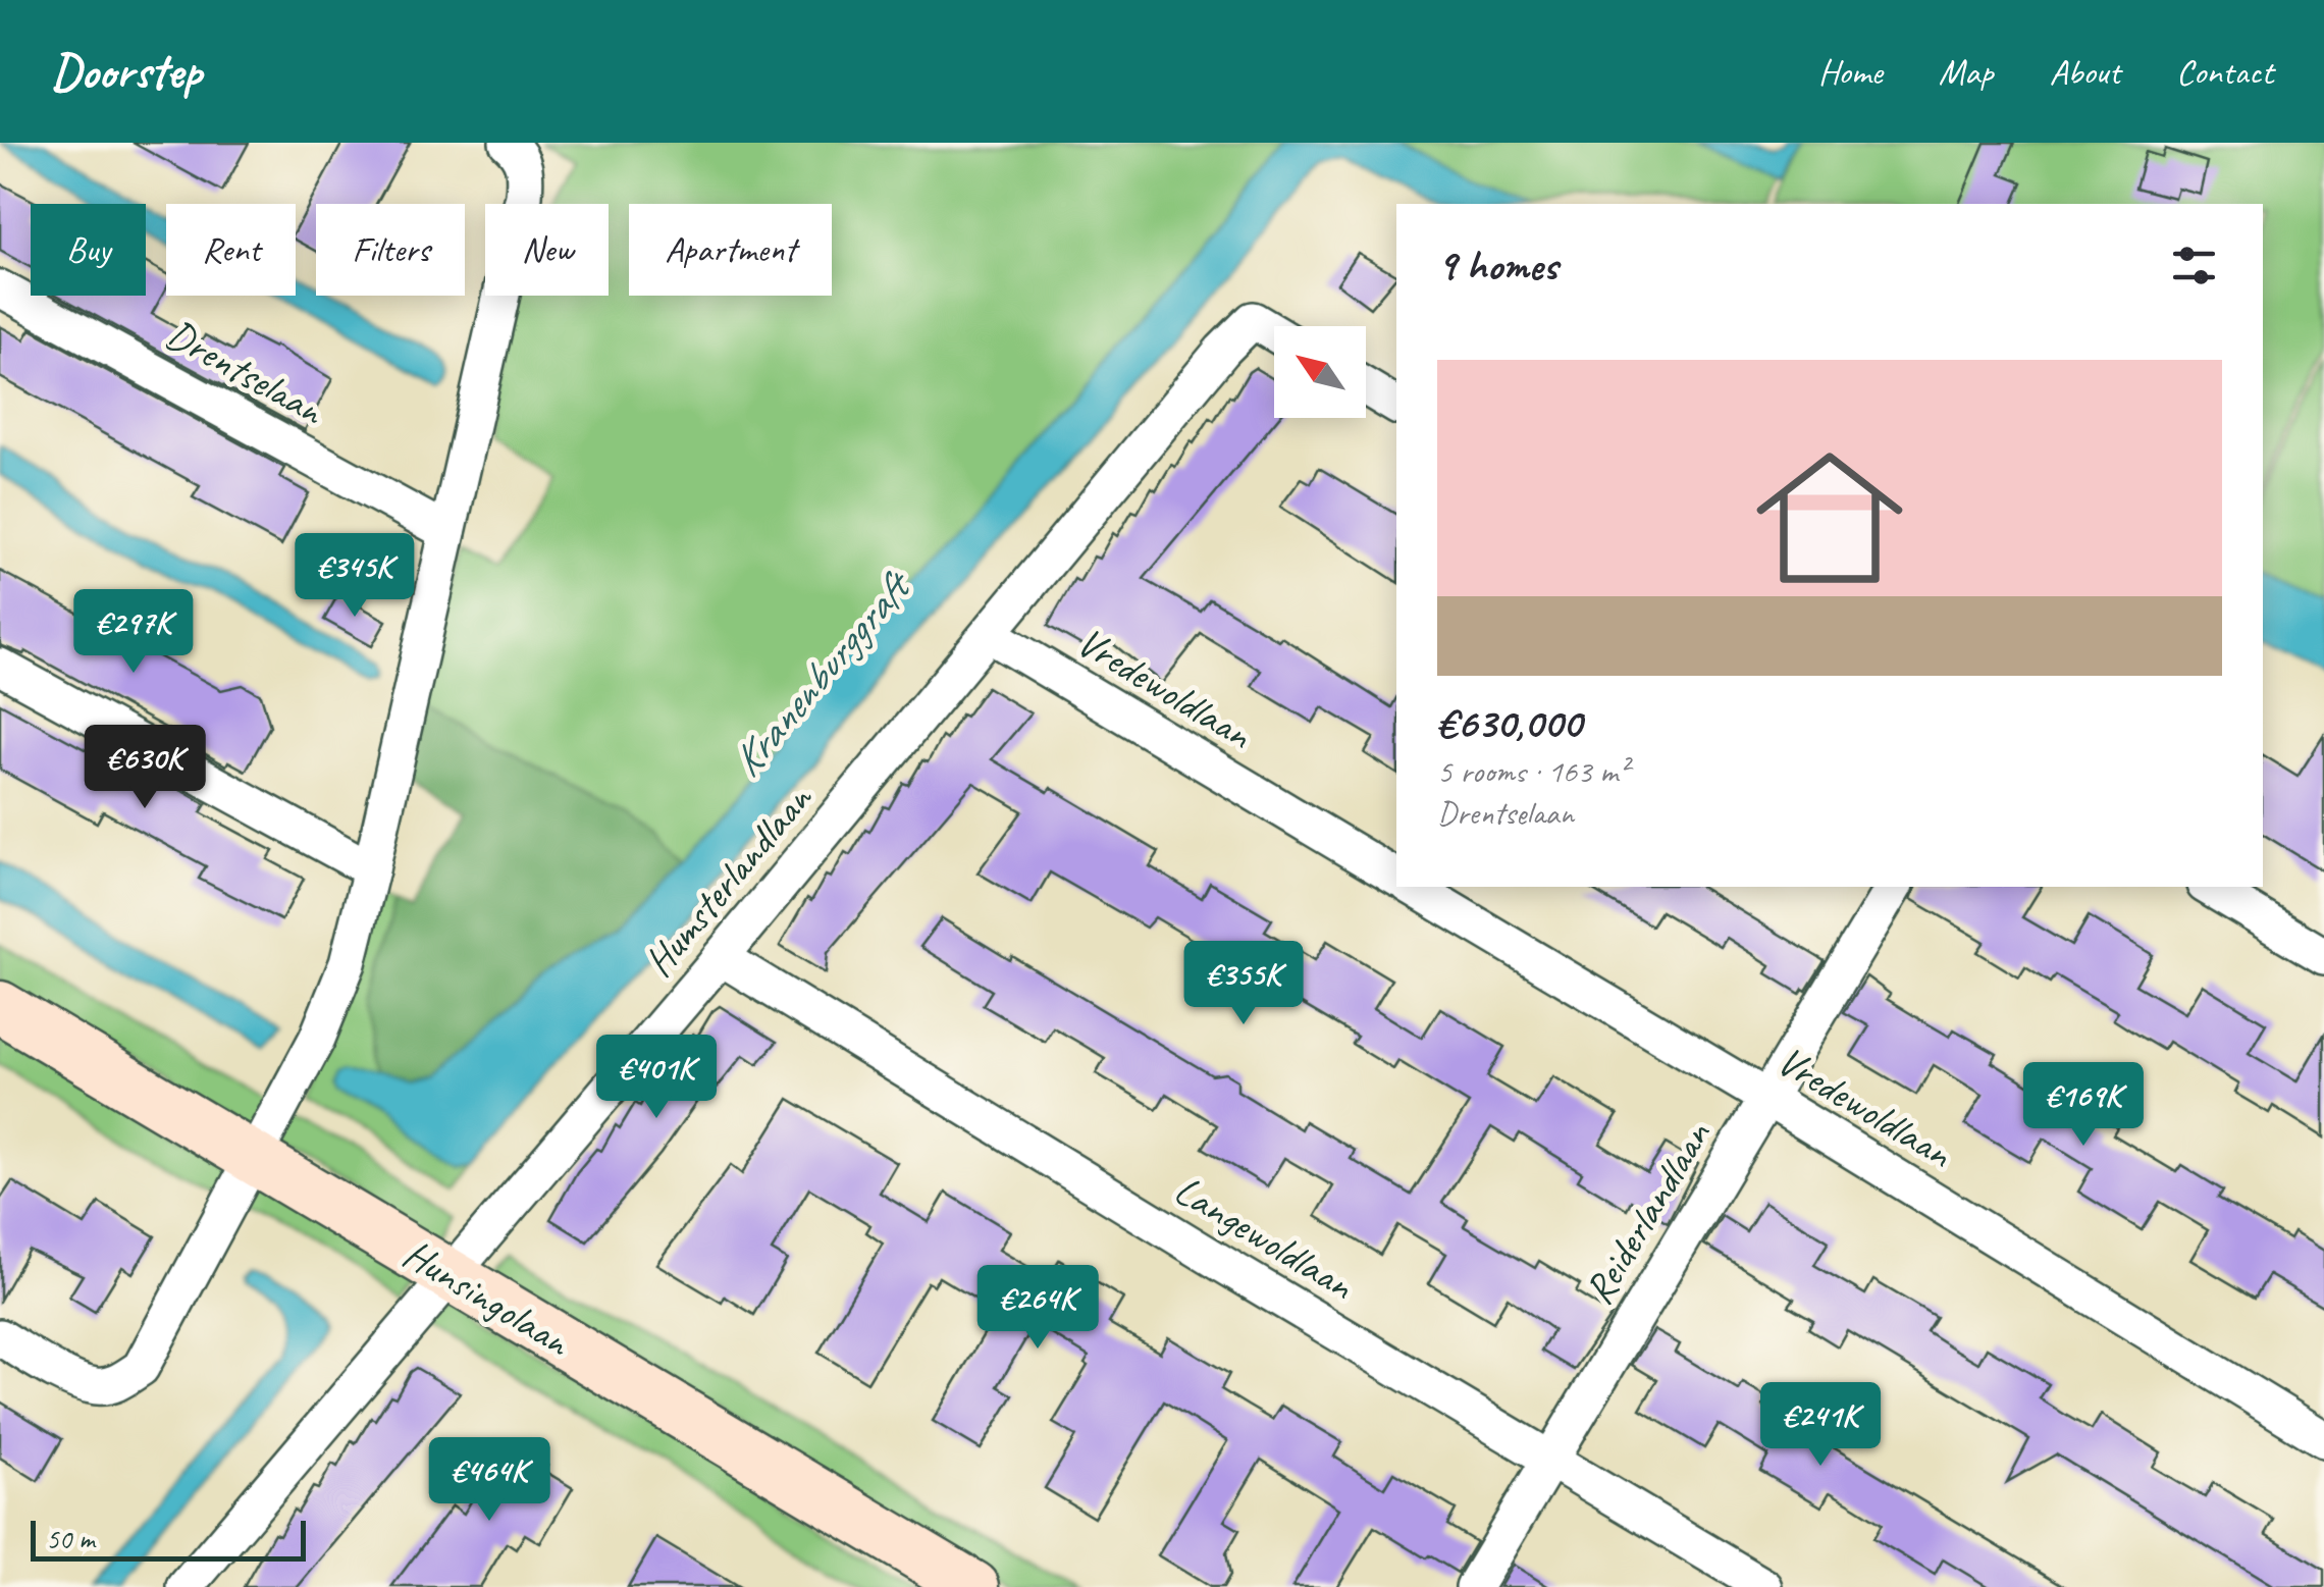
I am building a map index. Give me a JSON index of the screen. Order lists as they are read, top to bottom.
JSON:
{
  "streets": {
    "street": [
      "Drentselaan",
      "Vredewoldlaan",
      "Humsterlandlaan",
      "Reiderlandlaan",
      "Langewoldlaan",
      "Hunsingolaan"
    ]
  },
  "crossings": [
    ["Vredewoldlaan", "Humsterlandlaan"],
    ["Vredewoldlaan", "Reiderlandlaan"],
    ["Humsterlandlaan", "Langewoldlaan"],
    ["Humsterlandlaan", "Hunsingolaan"],
    ["Reiderlandlaan", "Langewoldlaan"]
  ],
  "water": ["Kranenburggraft"],
  "scale_bar": "50 m",
  "north": "top left",
  "page": {
    "header": "Doorstep",
    "nav": [
      "Home",
      "Map",
      "About",
      "Contact"
    ],
    "chip": [
      "Buy",
      "Rent",
      "Filters",
      "New",
      "Apartment"
    ],
    "heading": "9 homes",
    "list": [
      {
        "name": "€630,000",
        "note": "5 rooms · 163 m² · Drentselaan"
      }
    ],
    "price": [
      "€345K",
      "€297K",
      "€630K",
      "€355K",
      "€401K",
      "€169K",
      "€264K",
      "€241K",
      "€464K"
    ],
    "scale": "50 m"
  }
}
